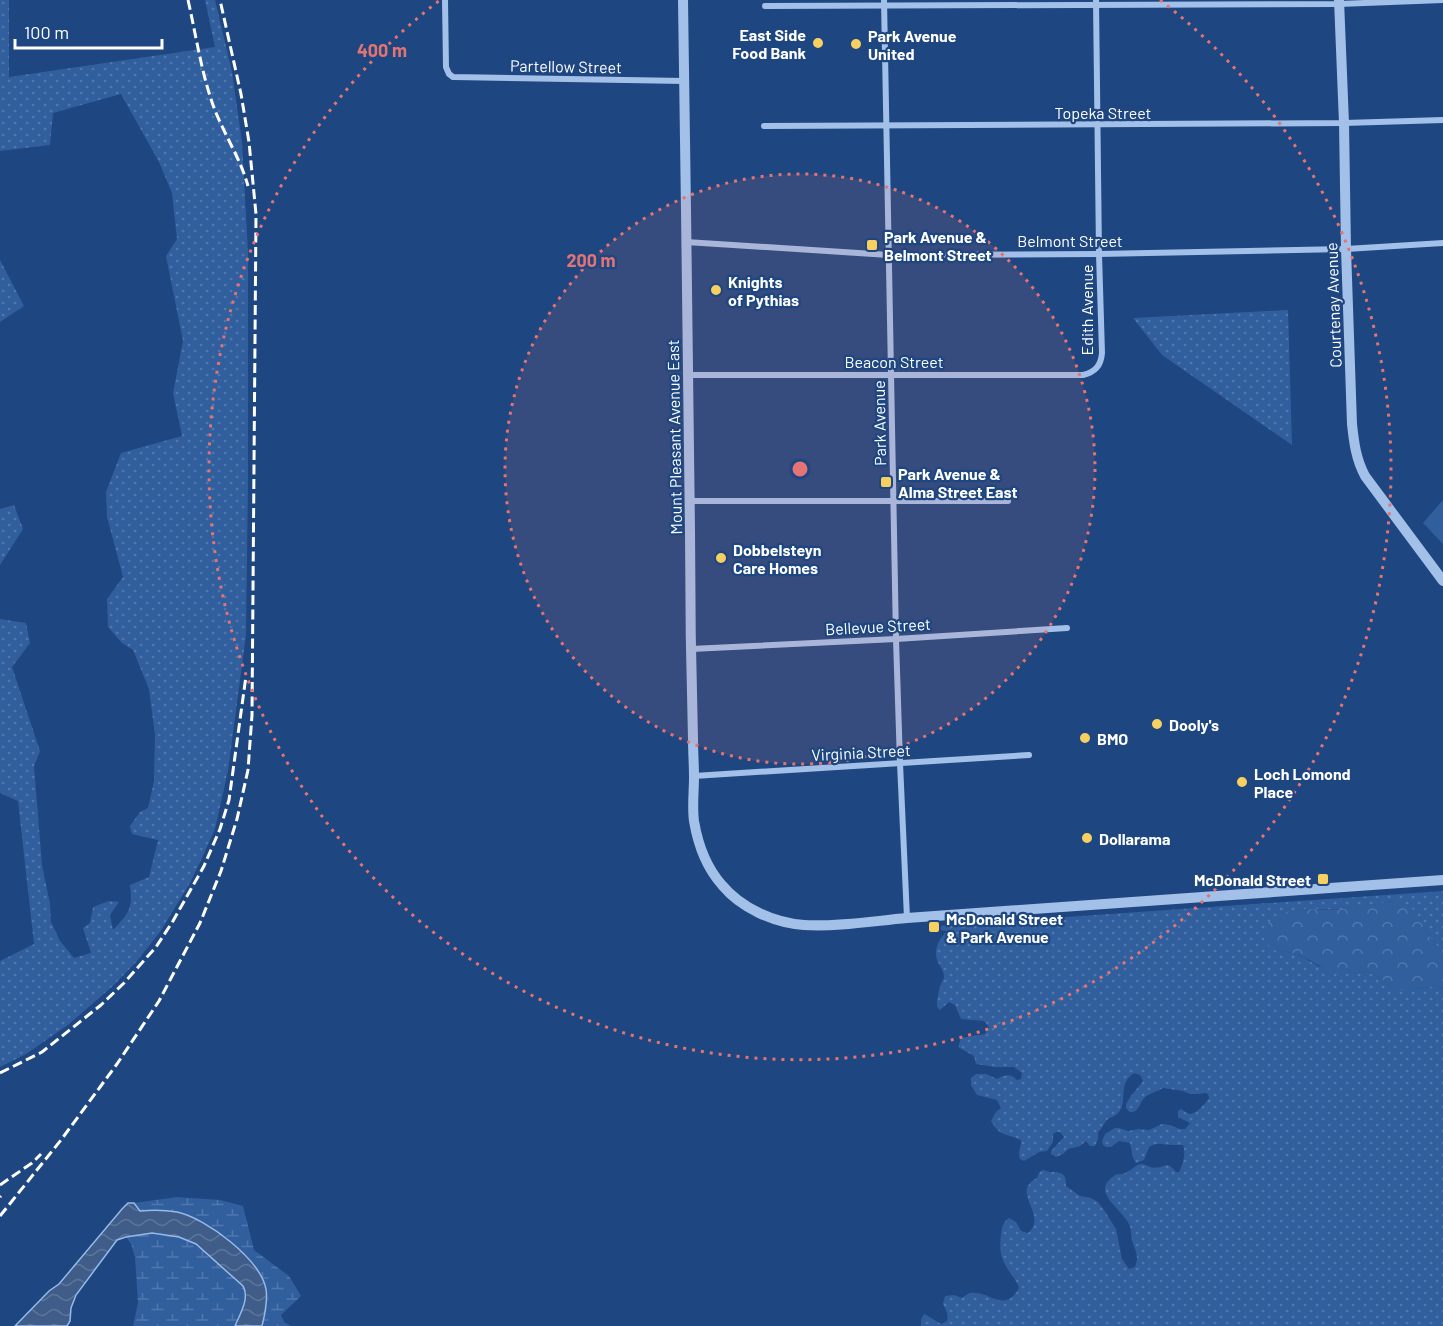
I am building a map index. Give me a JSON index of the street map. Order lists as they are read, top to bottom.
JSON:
{
  "streets": {
    "street": [
      "Partellow Street",
      "Topeka Street",
      "Belmont Street",
      "Courtenay Avenue",
      "Edith Avenue",
      "Beacon Street",
      "Park Avenue",
      "Mount Pleasant Avenue East",
      "Bellevue Street",
      "Virginia Street"
    ]
  },
  "crossings": [
    ["Partellow Street", "Mount Pleasant Avenue East"],
    ["Topeka Street", "Courtenay Avenue"],
    ["Topeka Street", "Edith Avenue"],
    ["Topeka Street", "Park Avenue"],
    ["Belmont Street", "Courtenay Avenue"],
    ["Belmont Street", "Edith Avenue"],
    ["Belmont Street", "Park Avenue"],
    ["Belmont Street", "Mount Pleasant Avenue East"],
    ["Edith Avenue", "Beacon Street"],
    ["Beacon Street", "Park Avenue"],
    ["Beacon Street", "Mount Pleasant Avenue East"],
    ["Park Avenue", "Mount Pleasant Avenue East"],
    ["Park Avenue", "Bellevue Street"],
    ["Park Avenue", "Virginia Street"],
    ["Mount Pleasant Avenue East", "Bellevue Street"],
    ["Mount Pleasant Avenue East", "Virginia Street"]
  ],
  "places": {
    "other": [
      "East Side Food Bank",
      "Park Avenue United",
      "Knights of Pythias",
      "Dobbelsteyn Care Homes",
      "Dooly's",
      "BMO",
      "Loch Lomond Place",
      "Dollarama"
    ],
    "transit": [
      "Park Avenue & Belmont Street",
      "Park Avenue & Alma Street East",
      "McDonald Street",
      "McDonald Street & Park Avenue"
    ]
  },
  "scale_bar": "100 m",
  "rings": ["400 m", "200 m"]
}
